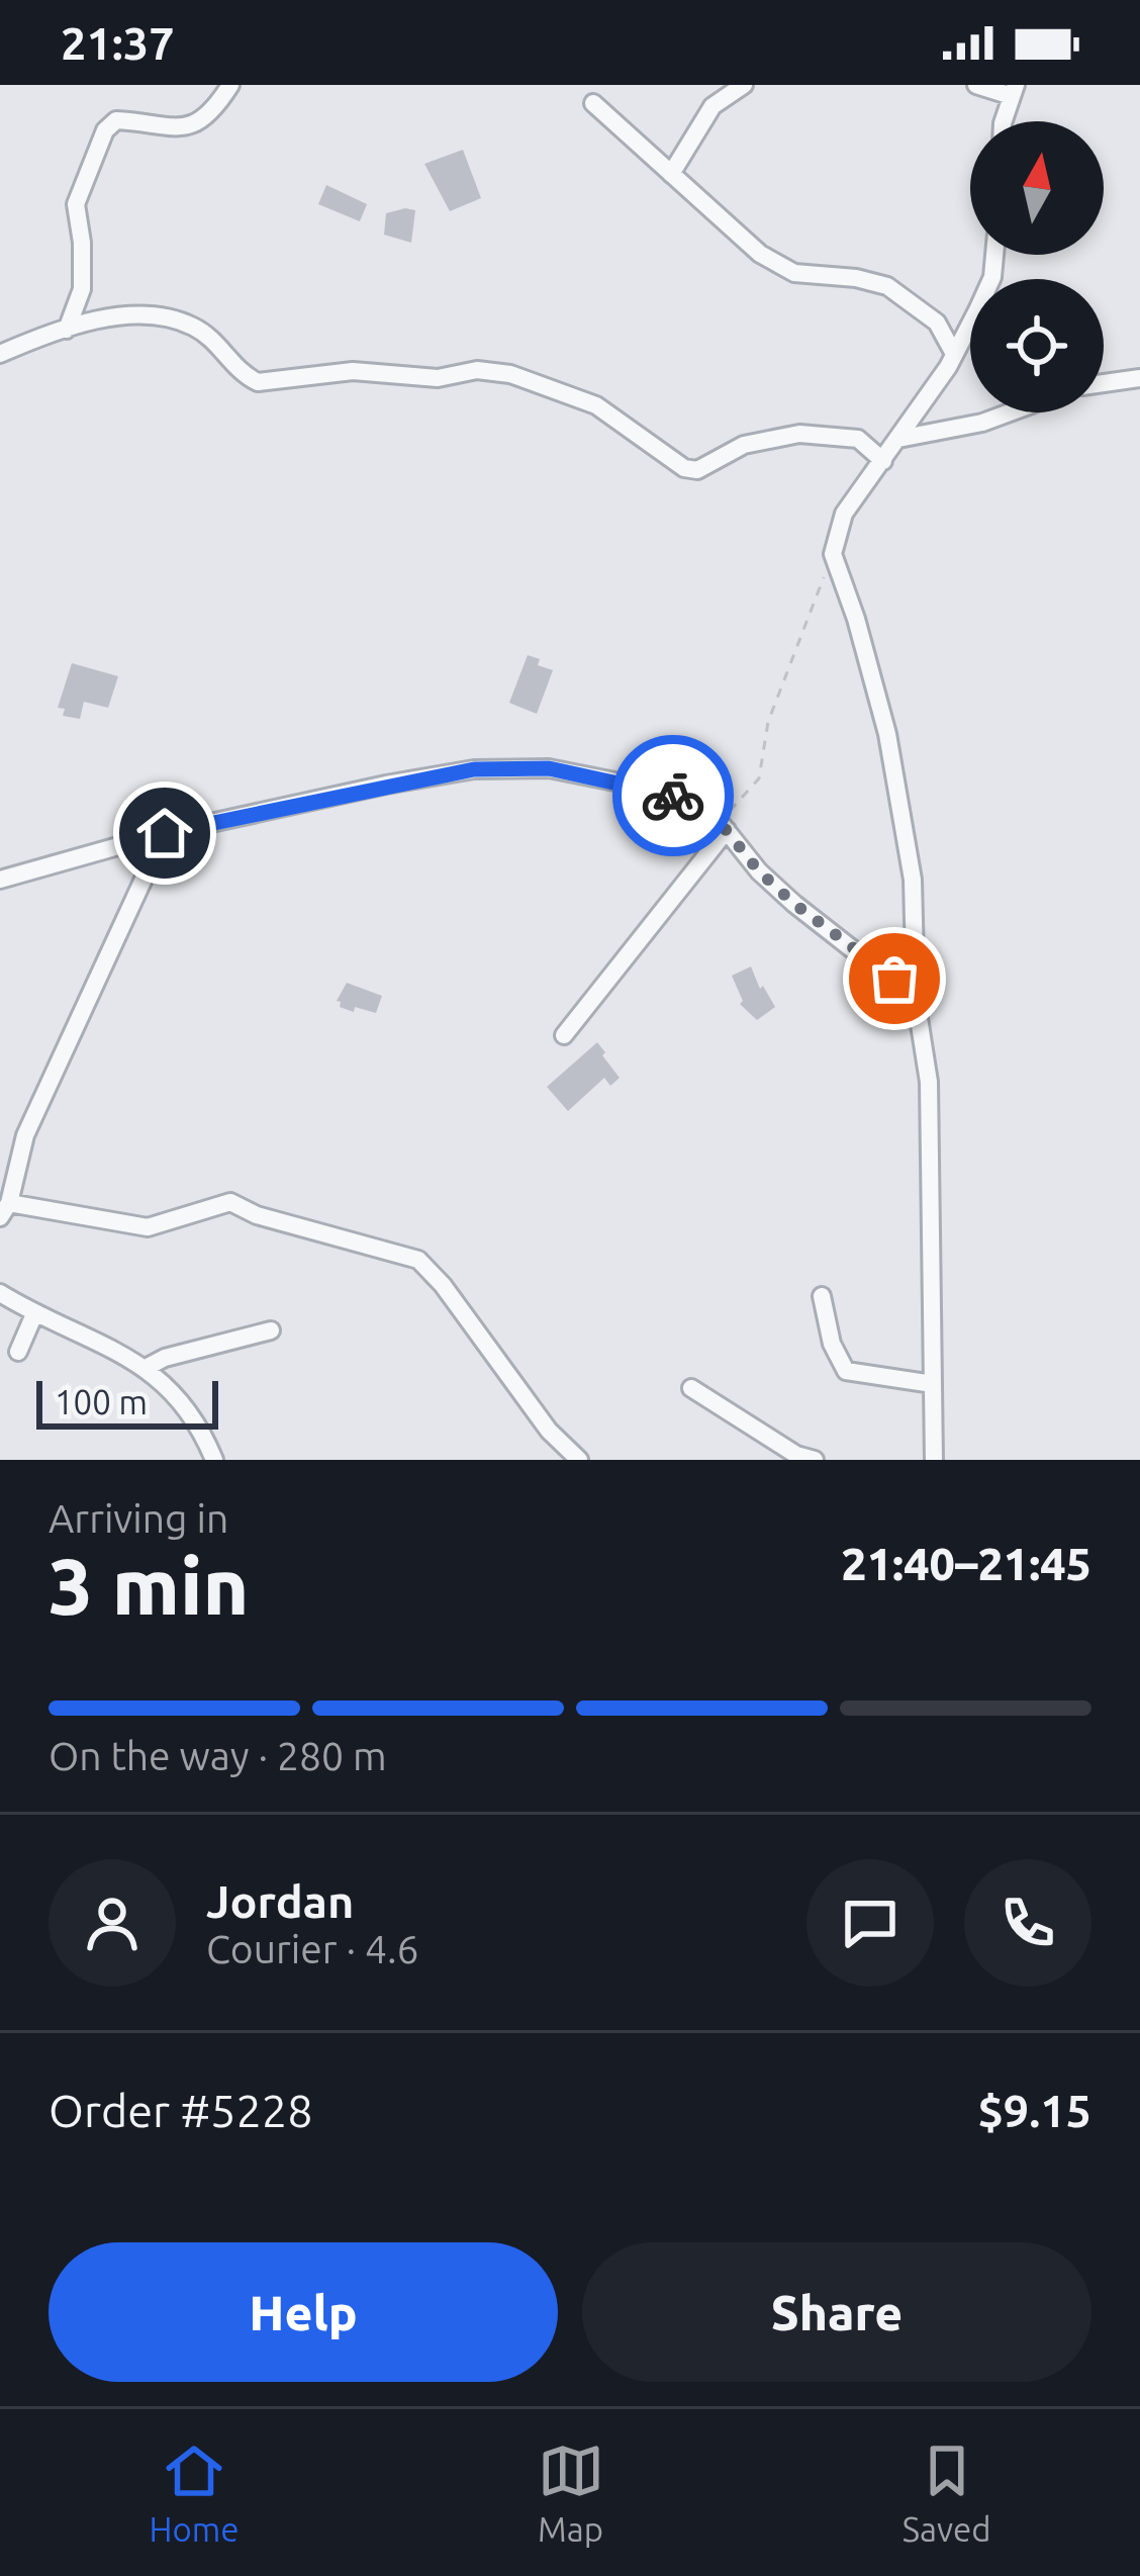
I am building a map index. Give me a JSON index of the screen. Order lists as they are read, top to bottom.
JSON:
{
  "scale_bar": "100 m",
  "north": "top",
  "page": {
    "status": "21:37",
    "scale": "100 m",
    "heading": ["3 min", "Arriving in", "21:40–21:45"],
    "panel": [
      "Jordan",
      "Courier · 4.6",
      "Order #5228",
      "$9.15"
    ],
    "bar": "On the way · 280 m",
    "buttons": ["Help", "Share"],
    "tabs": ["Home", "Map", "Saved"]
  }
}
